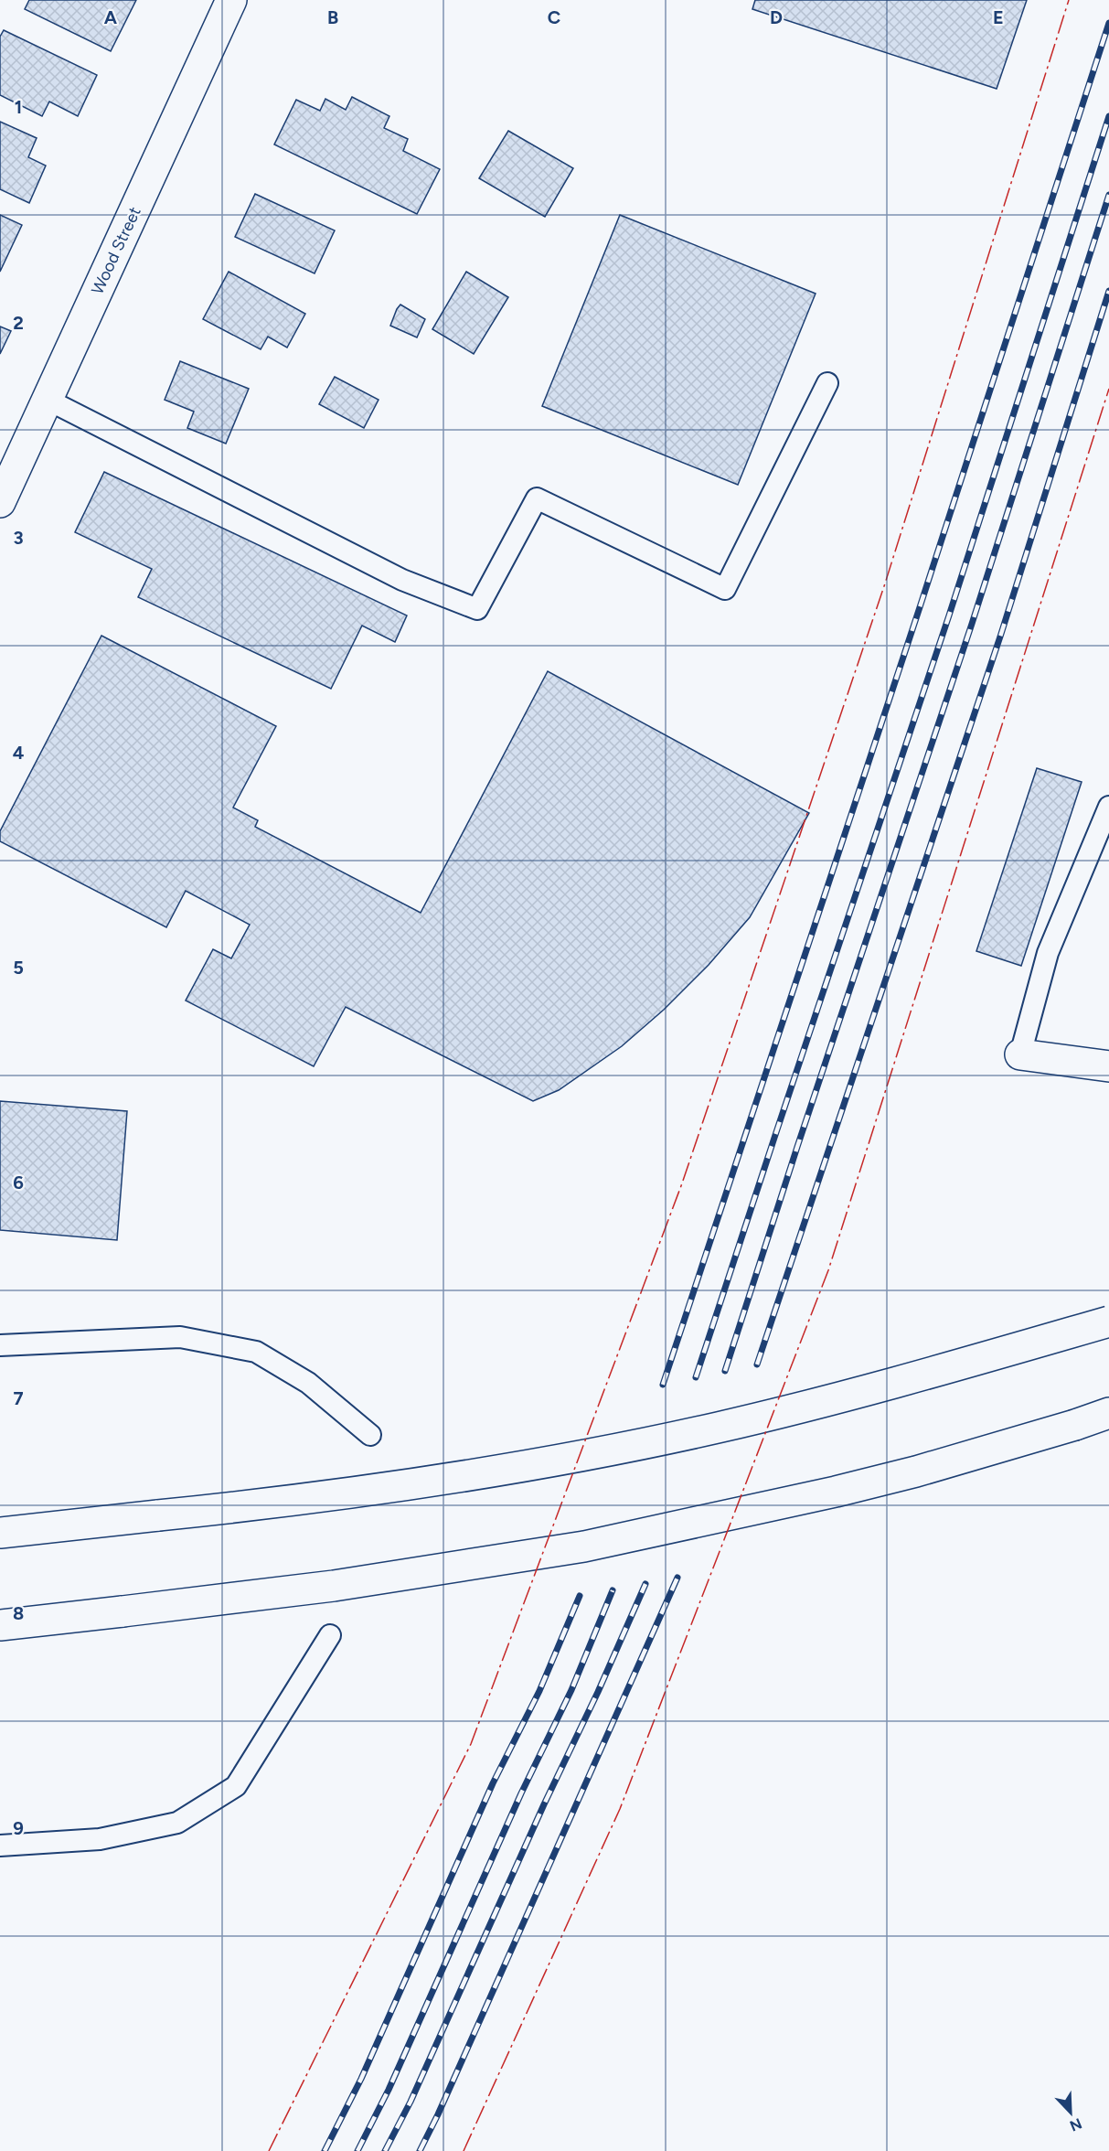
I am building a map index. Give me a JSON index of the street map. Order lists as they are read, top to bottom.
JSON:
{
  "streets": {
    "main road": ["Wood Street"]
  },
  "north": "bottom right",
  "grid": {
    "columns": [
      "A",
      "B",
      "C",
      "D",
      "E"
    ],
    "rows": [
      "1",
      "2",
      "3",
      "4",
      "5",
      "6",
      "7",
      "8",
      "9"
    ]
  }
}
